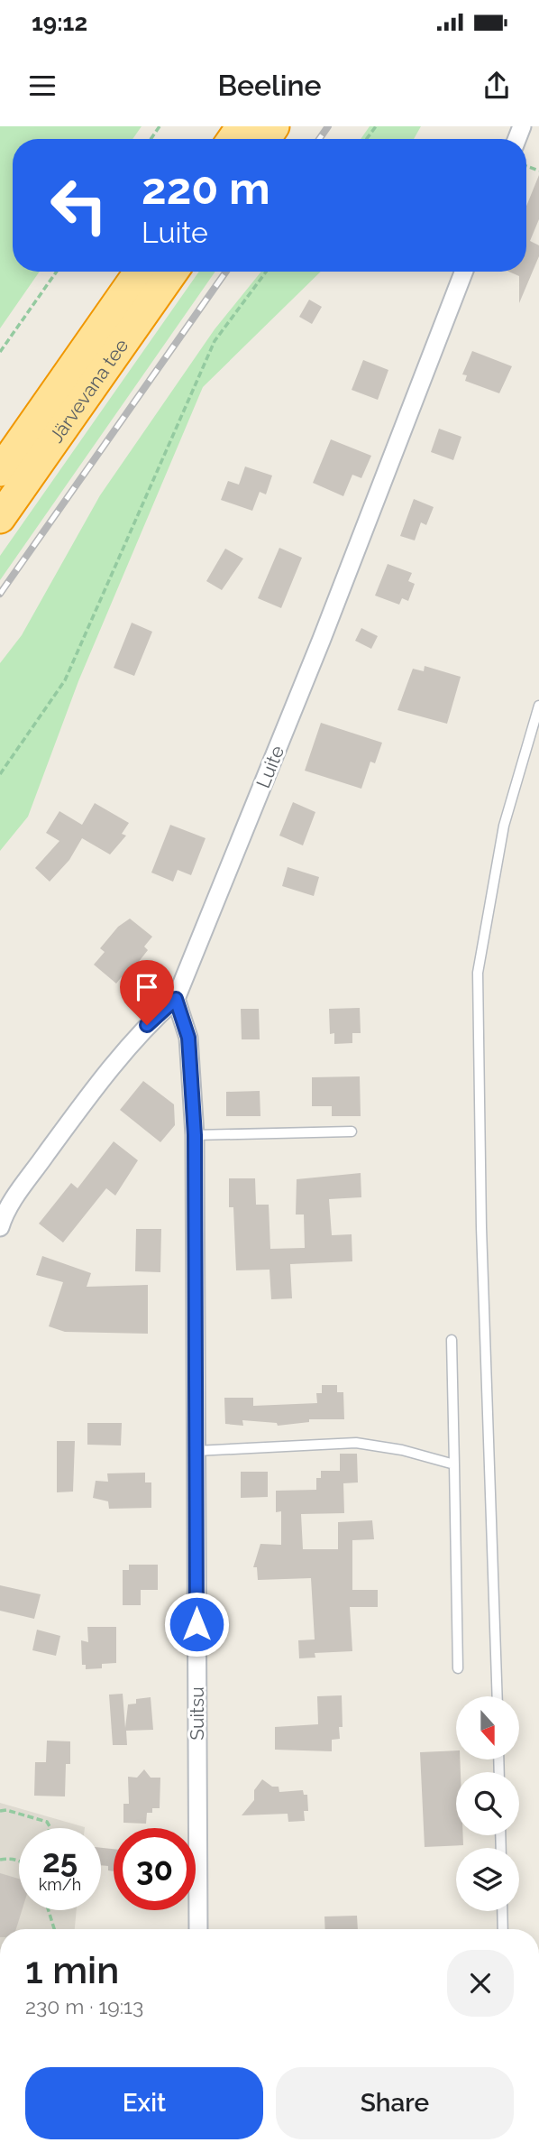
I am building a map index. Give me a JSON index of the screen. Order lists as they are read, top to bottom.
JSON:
{
  "streets": {
    "highway": ["Järvevana tee"],
    "street": ["Luite", "Suitsu"]
  },
  "crossings": [
    ["Luite", "Suitsu"]
  ],
  "north": "bottom",
  "page": {
    "status": "19:12",
    "header": "Beeline",
    "turn": ["220 m", "Luite"],
    "speed": "25 km/h",
    "limit": "30",
    "heading": ["1 min", "230 m · 19:13"],
    "buttons": ["Exit", "Share"]
  }
}
